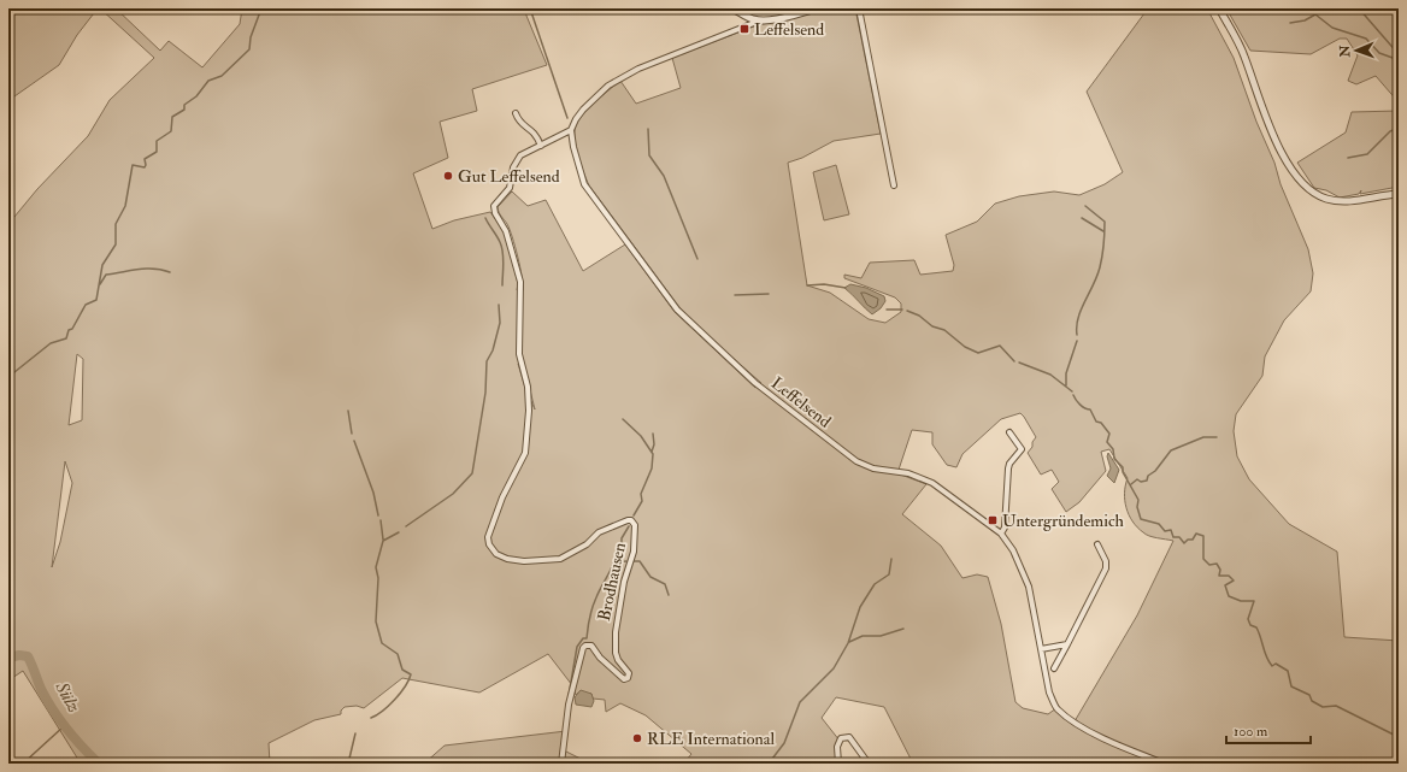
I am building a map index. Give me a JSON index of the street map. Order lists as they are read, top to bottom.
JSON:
{
  "streets": {
    "street": ["Leffelsend", "Brodhausen"]
  },
  "water": ["Sülz"],
  "places": {
    "transit": ["Leffelsend", "Untergründemich"],
    "other": ["Gut Leffelsend", "RLE International"]
  },
  "scale_bar": "100 m",
  "north": "left"
}
